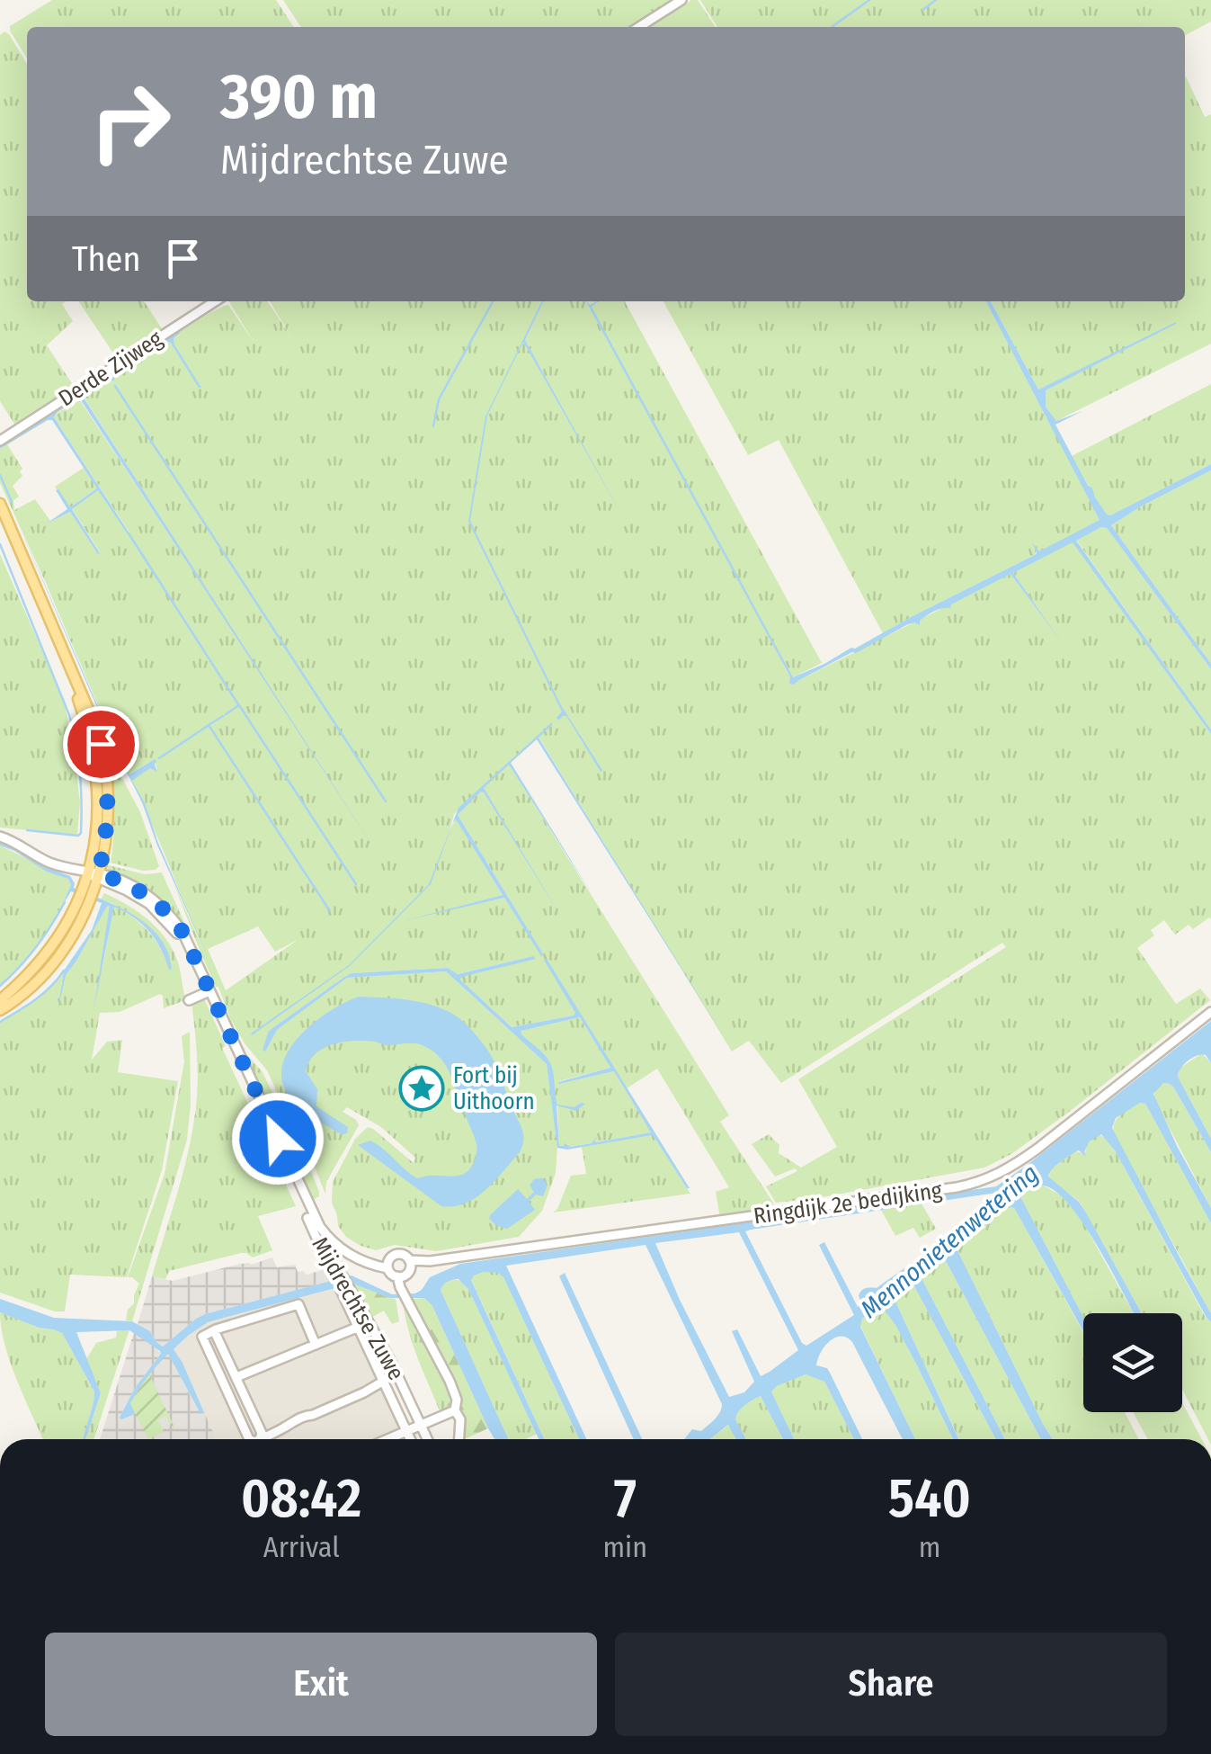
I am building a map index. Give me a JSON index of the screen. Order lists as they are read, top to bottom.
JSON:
{
  "streets": {
    "street": ["Derde Zijweg", "Ringdijk 2e bedijking", "Mijdrechtse Zuwe"]
  },
  "crossings": [
    ["Ringdijk 2e bedijking", "Mijdrechtse Zuwe"]
  ],
  "water": ["Mennonietenwetering"],
  "places": {
    "place": ["Fort bij Uithoorn"]
  },
  "page": {
    "turn": ["390 m", "Mijdrechtse Zuwe"],
    "then": "Then",
    "eta": [
      "08:42",
      "Arrival",
      "7",
      "min",
      "540",
      "m"
    ],
    "buttons": ["Exit", "Share"]
  }
}
